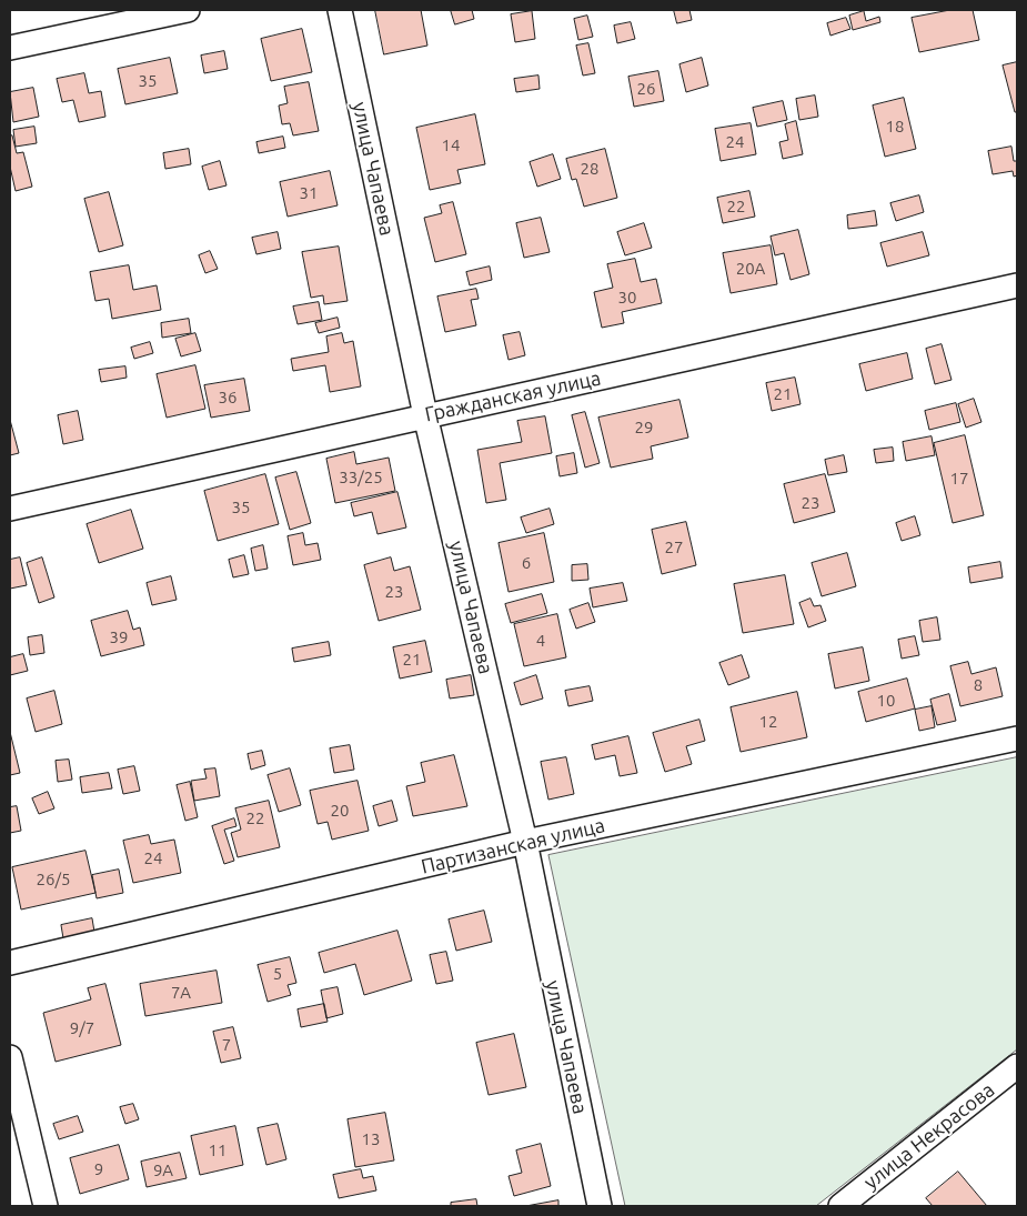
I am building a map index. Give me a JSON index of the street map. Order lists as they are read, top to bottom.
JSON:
{
  "streets": {
    "street": [
      "улица Чапаева",
      "Гражданская улица",
      "Партизанская улица",
      "улица Некрасова"
    ]
  },
  "crossings": [
    ["улица Чапаева", "Гражданская улица"],
    ["улица Чапаева", "Партизанская улица"]
  ],
  "house_numbers": [
    "35",
    "26",
    "18",
    "24",
    "14",
    "28",
    "31",
    "22",
    "20А",
    "30",
    "21",
    "36",
    "29",
    "33/25",
    "17",
    "23",
    "35",
    "27",
    "6",
    "23",
    "39",
    "4",
    "21",
    "8",
    "10",
    "12",
    "20",
    "22",
    "24",
    "26/5",
    "5",
    "7А",
    "9/7",
    "7",
    "13",
    "11",
    "9",
    "9А"
  ]
}
